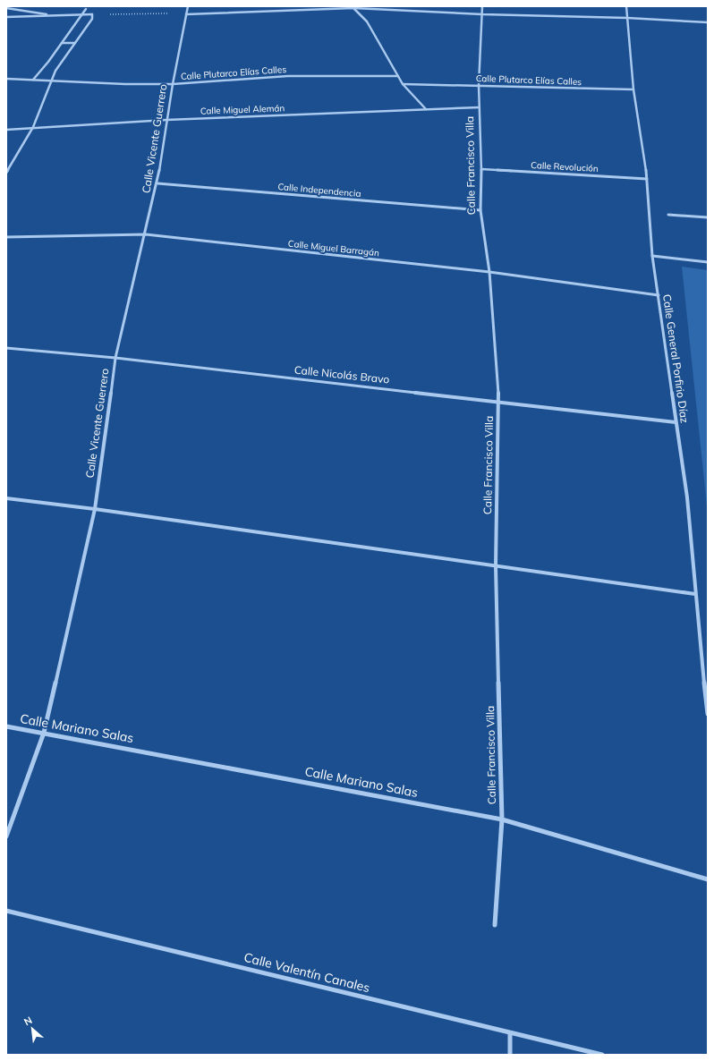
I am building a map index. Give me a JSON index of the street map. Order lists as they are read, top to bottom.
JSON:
{
  "streets": {
    "street": [
      "Calle Plutarco Elías Calles",
      "Calle Miguel Alemán",
      "Calle Vicente Guerrero",
      "Calle Francisco Villa",
      "Calle Revolución",
      "Calle Independencia",
      "Calle Miguel Barragán",
      "Calle General Porfirio Díaz",
      "Calle Nicolás Bravo",
      "Calle Mariano Salas",
      "Calle Valentín Canales"
    ]
  },
  "crossings": [
    ["Calle Plutarco Elías Calles", "Calle Vicente Guerrero"],
    ["Calle Plutarco Elías Calles", "Calle Francisco Villa"],
    ["Calle Plutarco Elías Calles", "Calle General Porfirio Díaz"],
    ["Calle Miguel Alemán", "Calle Vicente Guerrero"],
    ["Calle Miguel Alemán", "Calle Francisco Villa"],
    ["Calle Vicente Guerrero", "Calle Independencia"],
    ["Calle Vicente Guerrero", "Calle Miguel Barragán"],
    ["Calle Vicente Guerrero", "Calle Nicolás Bravo"],
    ["Calle Vicente Guerrero", "Calle Mariano Salas"],
    ["Calle Francisco Villa", "Calle Revolución"],
    ["Calle Francisco Villa", "Calle Independencia"],
    ["Calle Francisco Villa", "Calle Miguel Barragán"],
    ["Calle Francisco Villa", "Calle Nicolás Bravo"],
    ["Calle Francisco Villa", "Calle Mariano Salas"],
    ["Calle Revolución", "Calle General Porfirio Díaz"],
    ["Calle Miguel Barragán", "Calle General Porfirio Díaz"],
    ["Calle General Porfirio Díaz", "Calle Nicolás Bravo"]
  ],
  "north": "top left"
}
